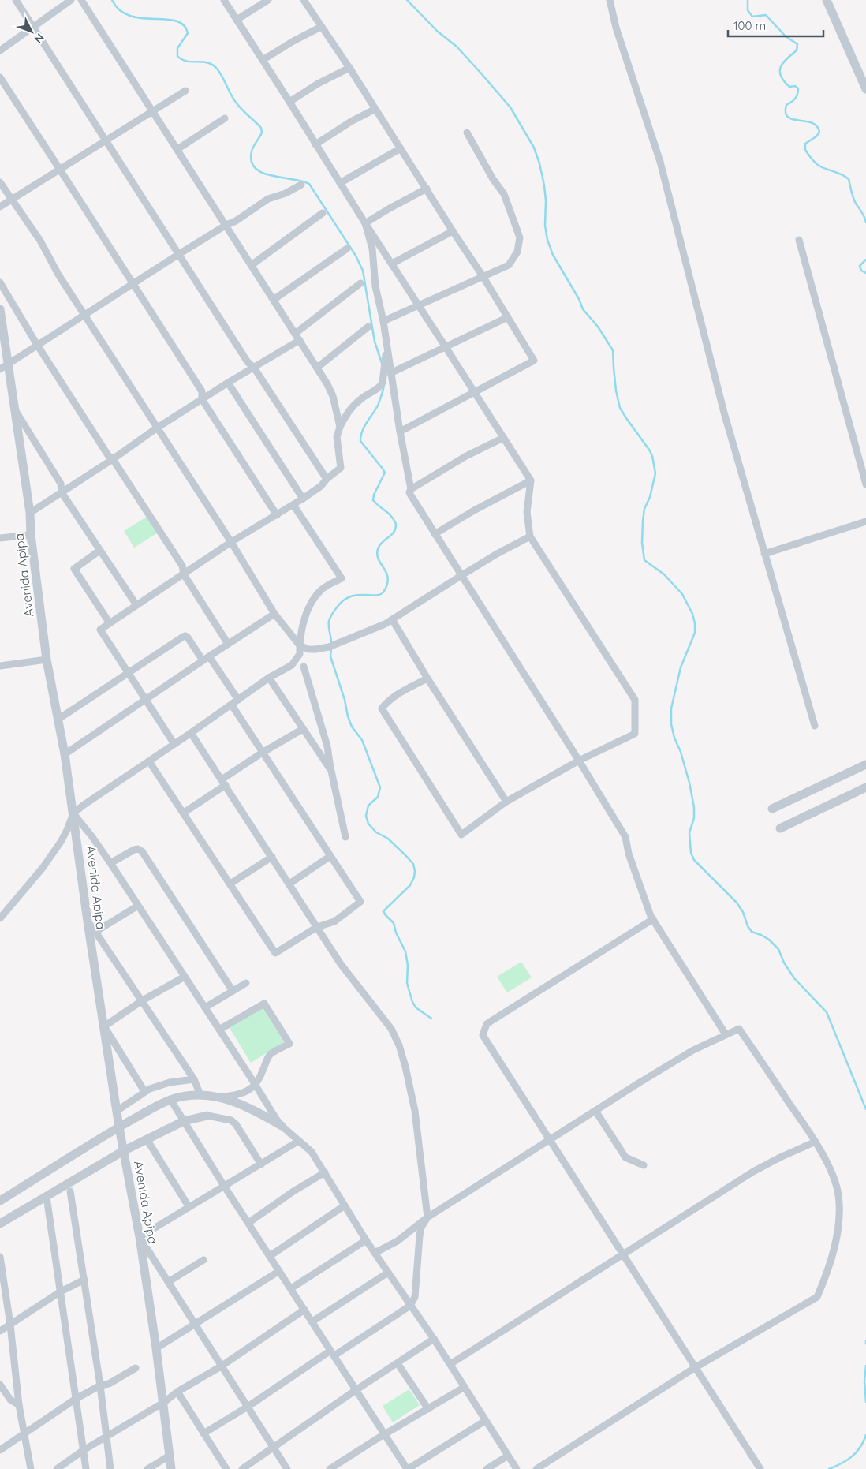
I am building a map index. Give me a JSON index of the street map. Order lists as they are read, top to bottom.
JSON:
{
  "streets": {
    "street": ["Avenida Apipa"]
  },
  "scale_bar": "100 m",
  "north": "bottom right"
}
